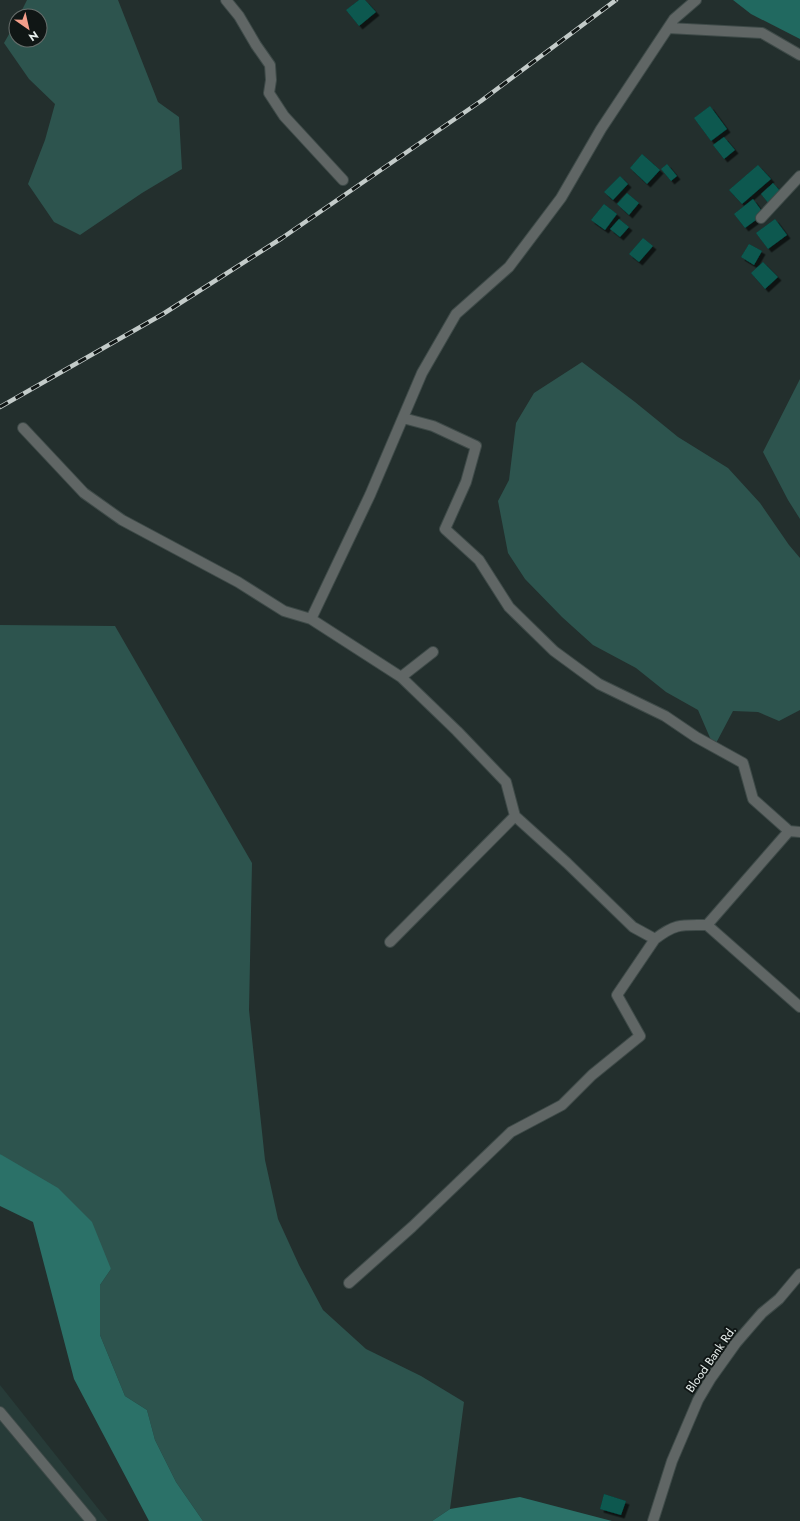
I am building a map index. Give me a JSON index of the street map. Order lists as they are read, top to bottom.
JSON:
{
  "streets": {
    "street": ["Blood Bank Rd."]
  },
  "north": "bottom right"
}
